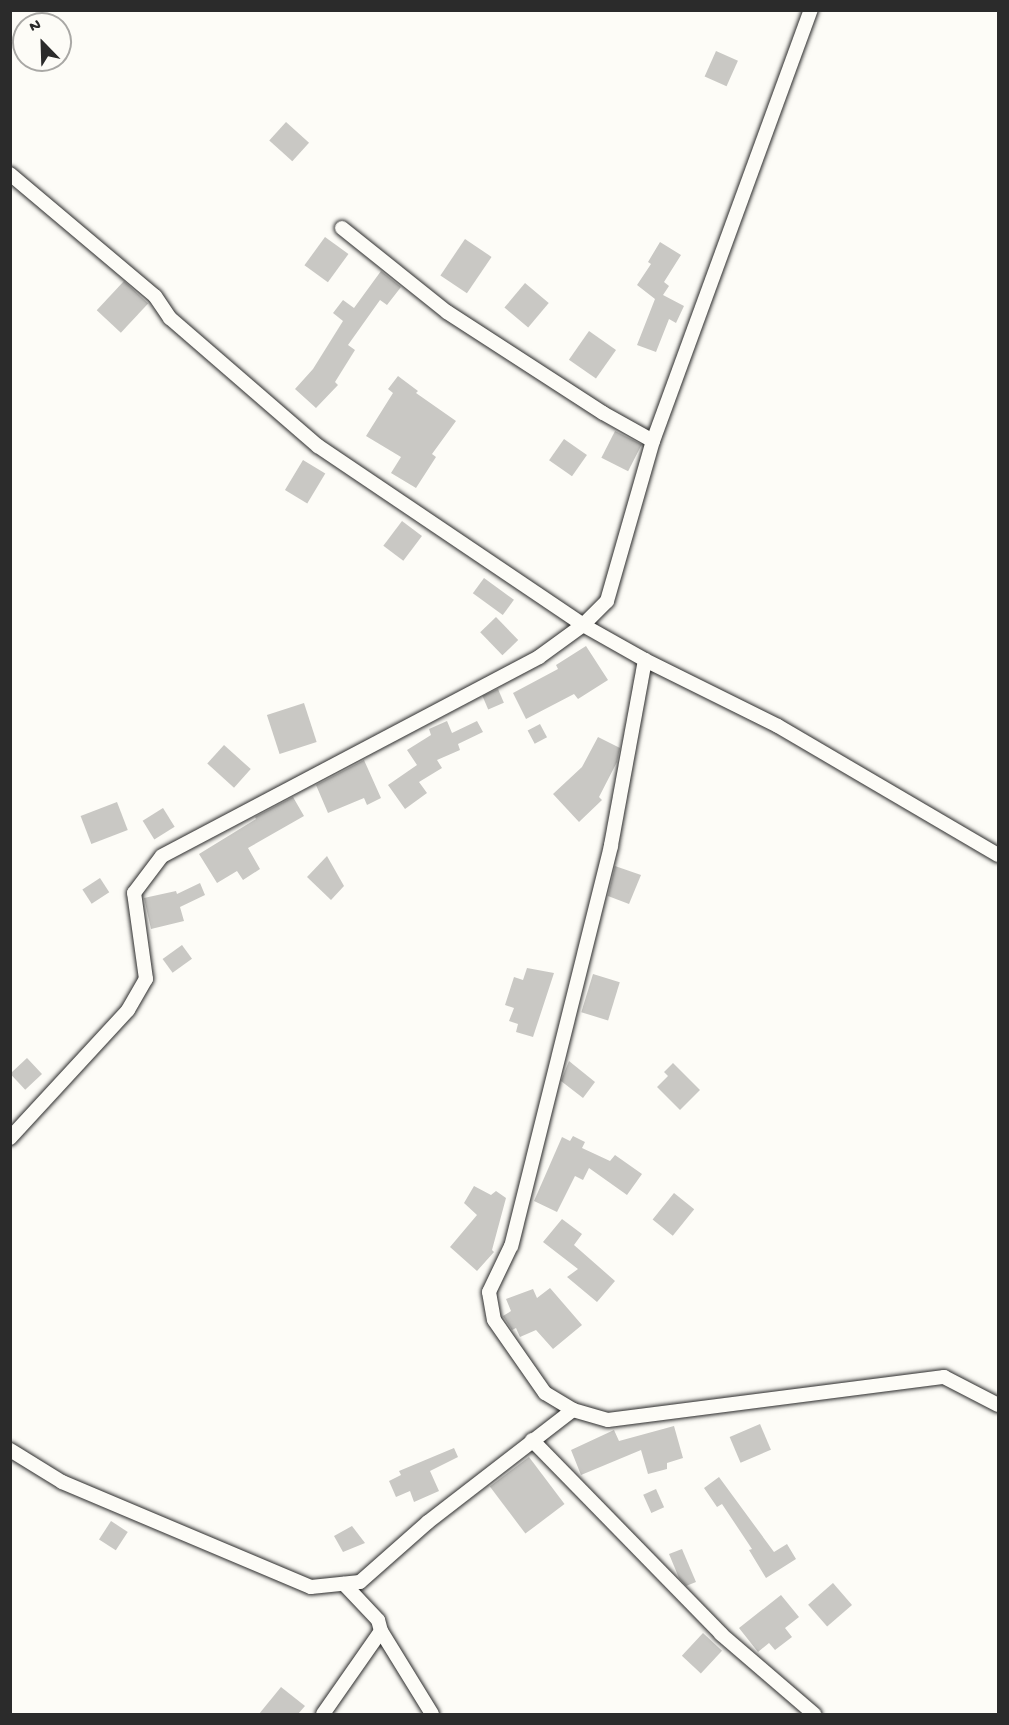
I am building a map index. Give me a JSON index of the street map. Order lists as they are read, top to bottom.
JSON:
{
  "north": "top left"
}
